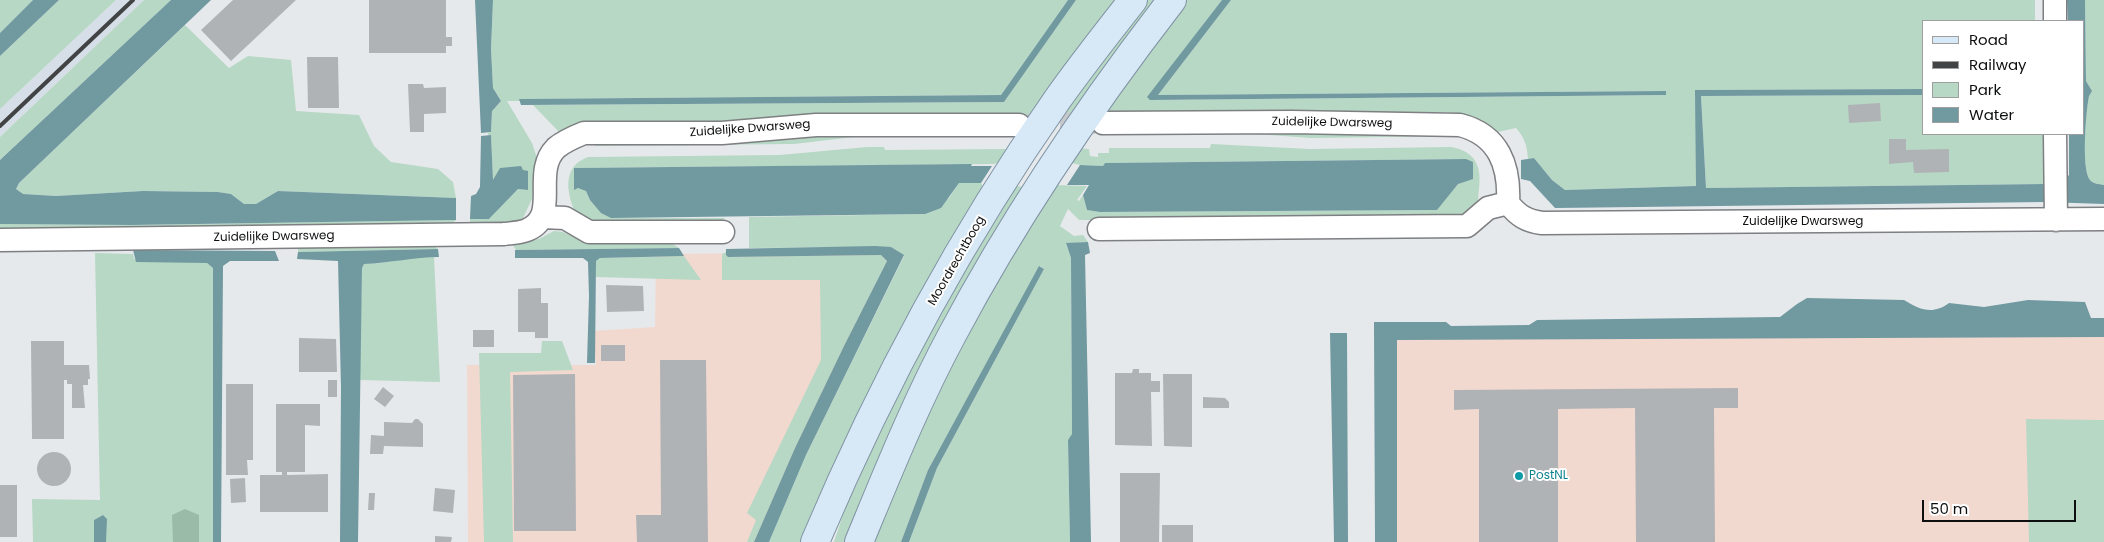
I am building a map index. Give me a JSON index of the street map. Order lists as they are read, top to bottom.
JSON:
{
  "streets": {
    "main road": ["Moordrechtboog"],
    "street": ["Zuidelijke Dwarsweg"]
  },
  "places": ["PostNL"],
  "legend": [
    "Road",
    "Railway",
    "Park",
    "Water"
  ],
  "scale_bar": "50 m"
}
